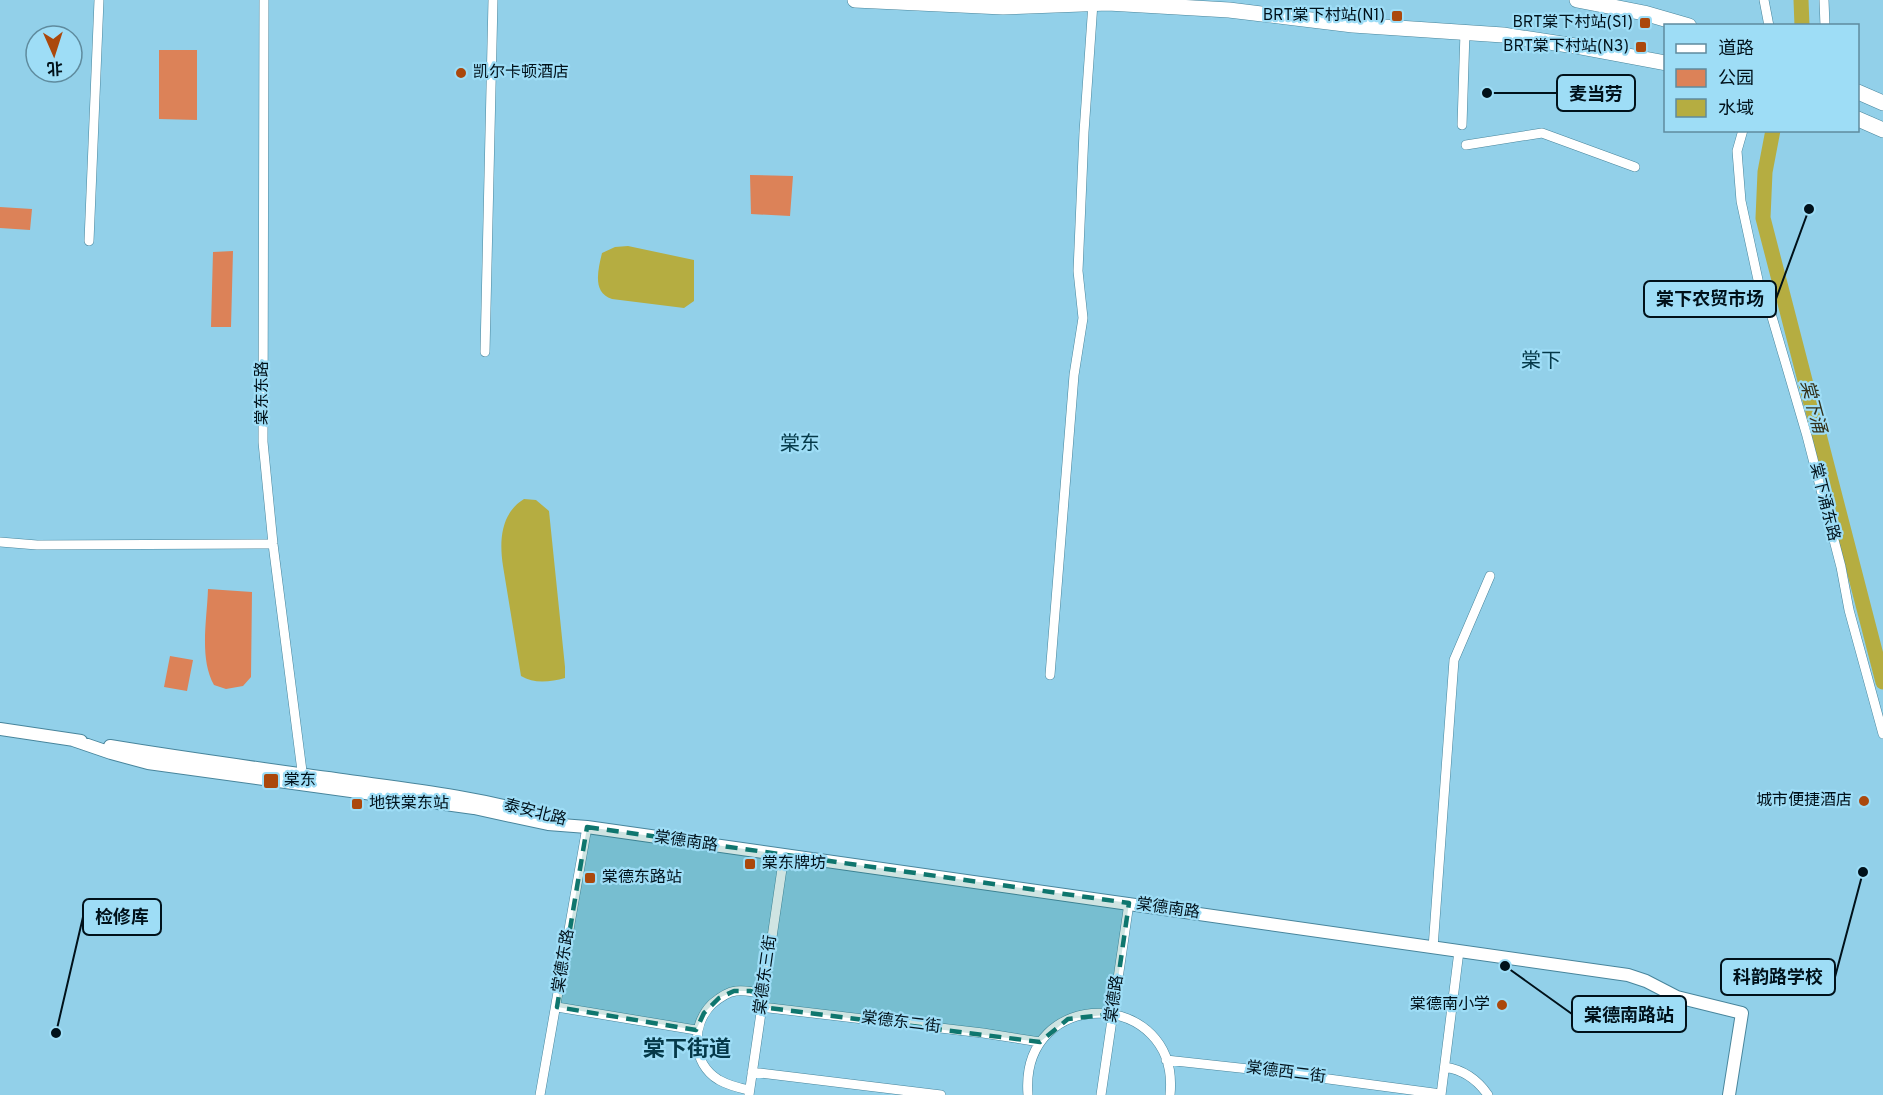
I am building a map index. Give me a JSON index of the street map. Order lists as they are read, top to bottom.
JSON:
{
  "streets": {
    "street": [
      "棠东东路",
      "棠下涌东路",
      "泰安北路",
      "棠德南路",
      "棠德东路",
      "棠德东三街",
      "棠德路",
      "棠德东二街",
      "棠德西二街"
    ]
  },
  "crossings": [
    ["棠东东路", "泰安北路"],
    ["泰安北路", "棠德南路"],
    ["泰安北路", "棠德东路"],
    ["棠德南路", "棠德东路"],
    ["棠德南路", "棠德东三街"],
    ["棠德南路", "棠德路"],
    ["棠德东三街", "棠德东二街"]
  ],
  "districts": ["棠下", "棠东", "棠下街道"],
  "water": ["棠下涌"],
  "places": {
    "transit": [
      "BRT棠下村站(N1)",
      "BRT棠下村站(S1)",
      "BRT棠下村站(N3)",
      "棠东",
      "地铁棠东站",
      "棠东牌坊",
      "棠德东路站"
    ],
    "other": [
      "凯尔卡顿酒店",
      "麦当劳",
      "棠下农贸市场",
      "城市便捷酒店",
      "科韵路学校",
      "棠德南路站",
      "棠德南小学",
      "检修库"
    ]
  },
  "legend": ["道路", "公园", "水域"],
  "north": "bottom"
}
